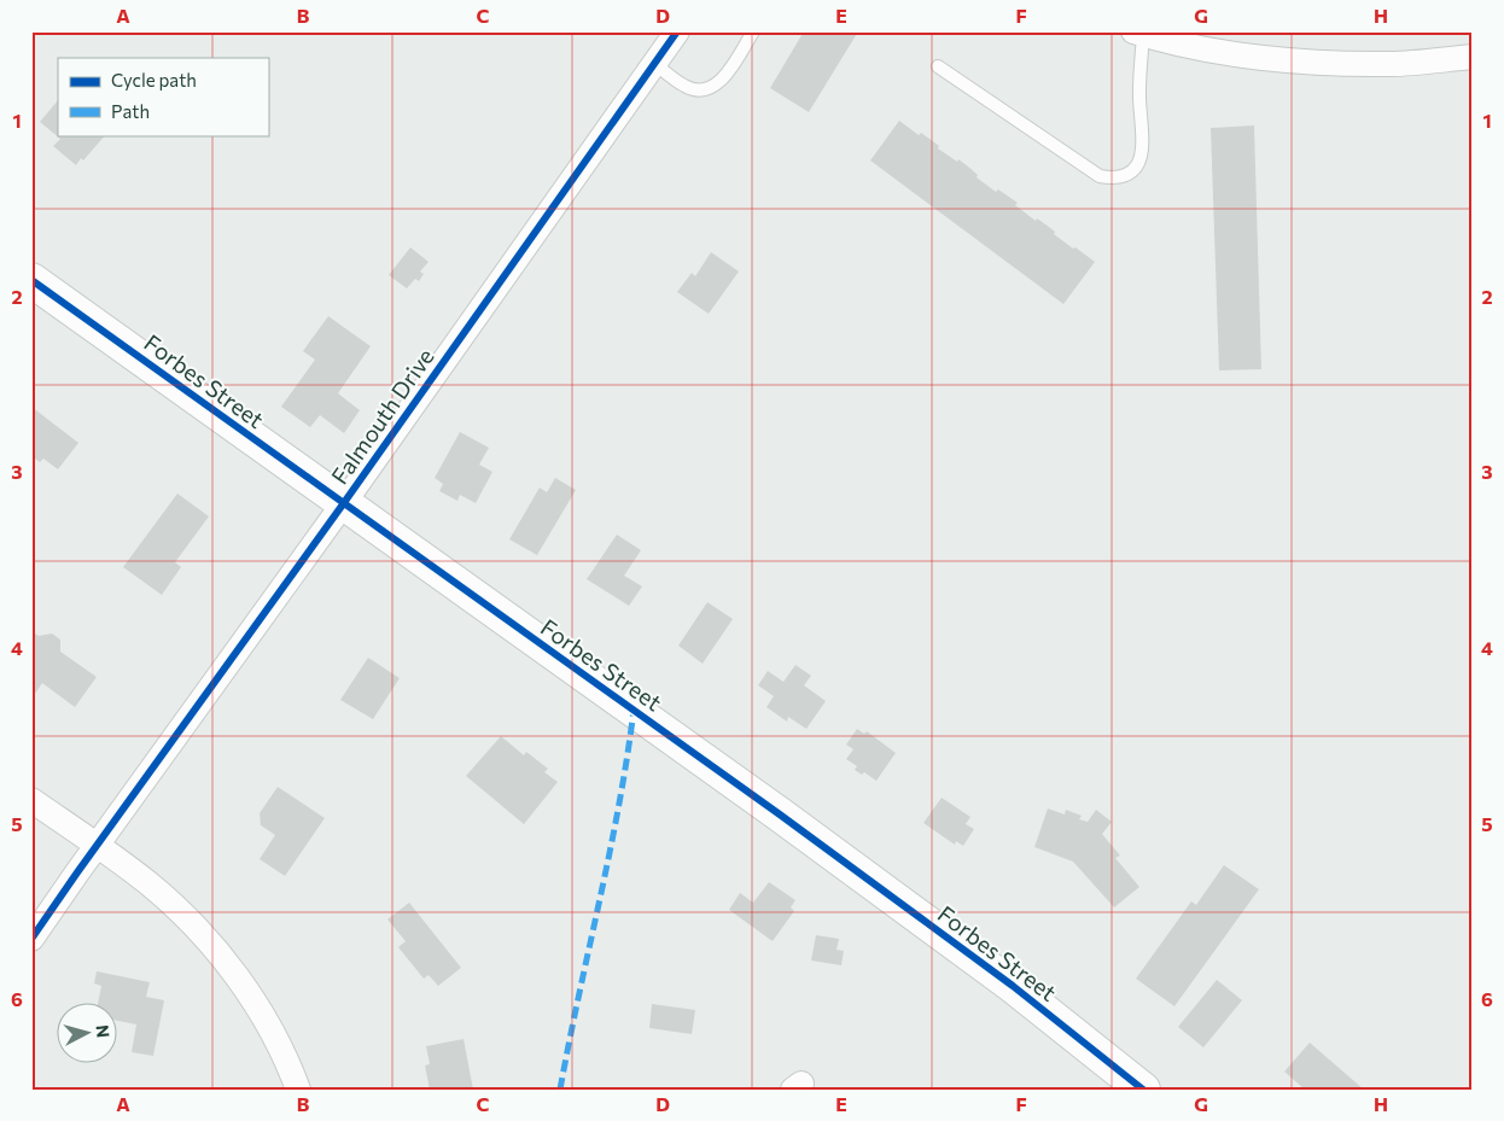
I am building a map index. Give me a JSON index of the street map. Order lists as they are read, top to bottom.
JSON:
{
  "streets": {
    "street": ["Forbes Street", "Falmouth Drive"]
  },
  "crossings": [
    ["Forbes Street", "Falmouth Drive"]
  ],
  "legend": ["Cycle path", "Path"],
  "north": "right",
  "grid": {
    "columns": [
      "A",
      "B",
      "C",
      "D",
      "E",
      "F",
      "G",
      "H"
    ],
    "rows": [
      "1",
      "2",
      "3",
      "4",
      "5",
      "6"
    ]
  }
}
